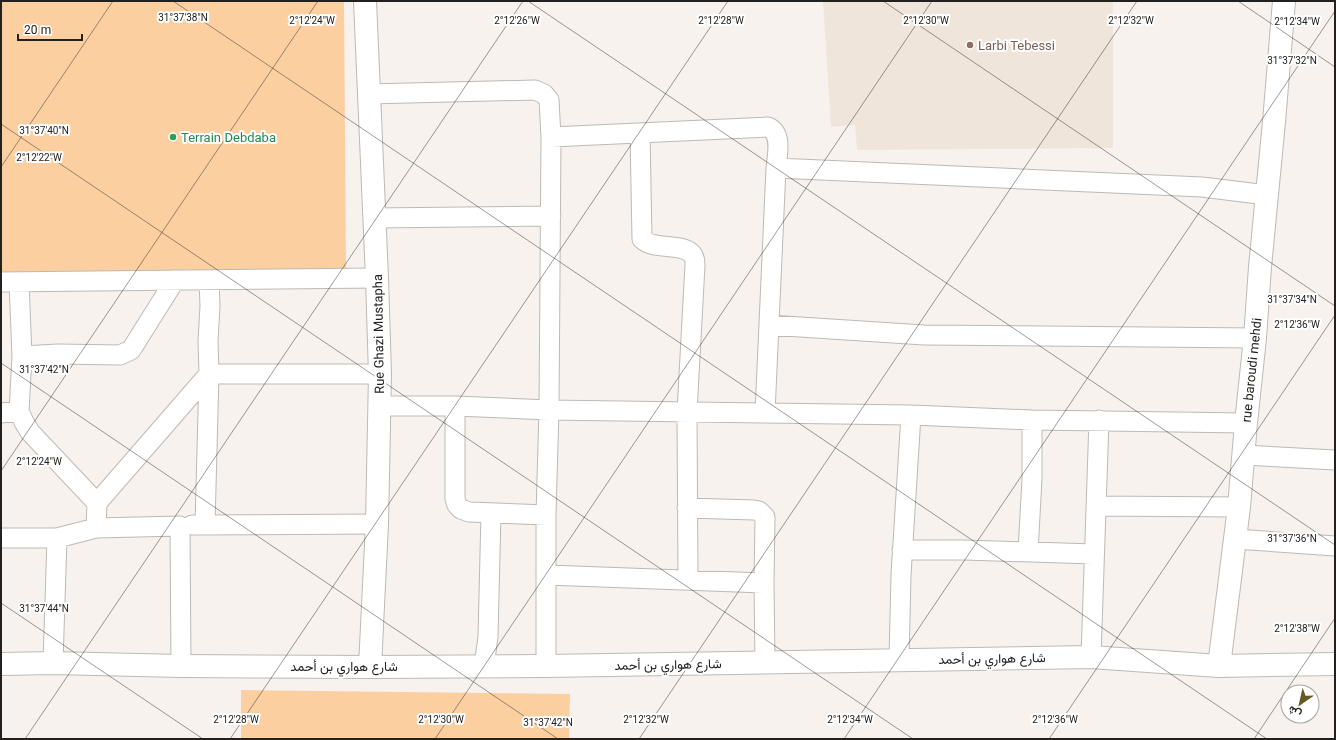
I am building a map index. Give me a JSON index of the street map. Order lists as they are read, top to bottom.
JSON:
{
  "streets": {
    "street": ["Rue Ghazi Mustapha", "rue baroudi mehdi", "شارع هواري بن أحمد"]
  },
  "crossings": [
    ["Rue Ghazi Mustapha", "شارع هواري بن أحمد"],
    ["rue baroudi mehdi", "شارع هواري بن أحمد"]
  ],
  "places": ["Larbi Tebessi", "Terrain Debdaba"],
  "scale_bar": "20 m",
  "north": "bottom left",
  "coordinates": [
    "31°37'38\"N",
    "2°12'24\"W",
    "2°12'26\"W",
    "2°12'28\"W",
    "2°12'30\"W",
    "2°12'32\"W",
    "2°12'34\"W",
    "31°37'32\"N",
    "31°37'40\"N",
    "2°12'22\"W",
    "31°37'34\"N",
    "2°12'36\"W",
    "31°37'42\"N",
    "31°37'36\"N",
    "31°37'44\"N",
    "2°12'38\"W"
  ]
}
